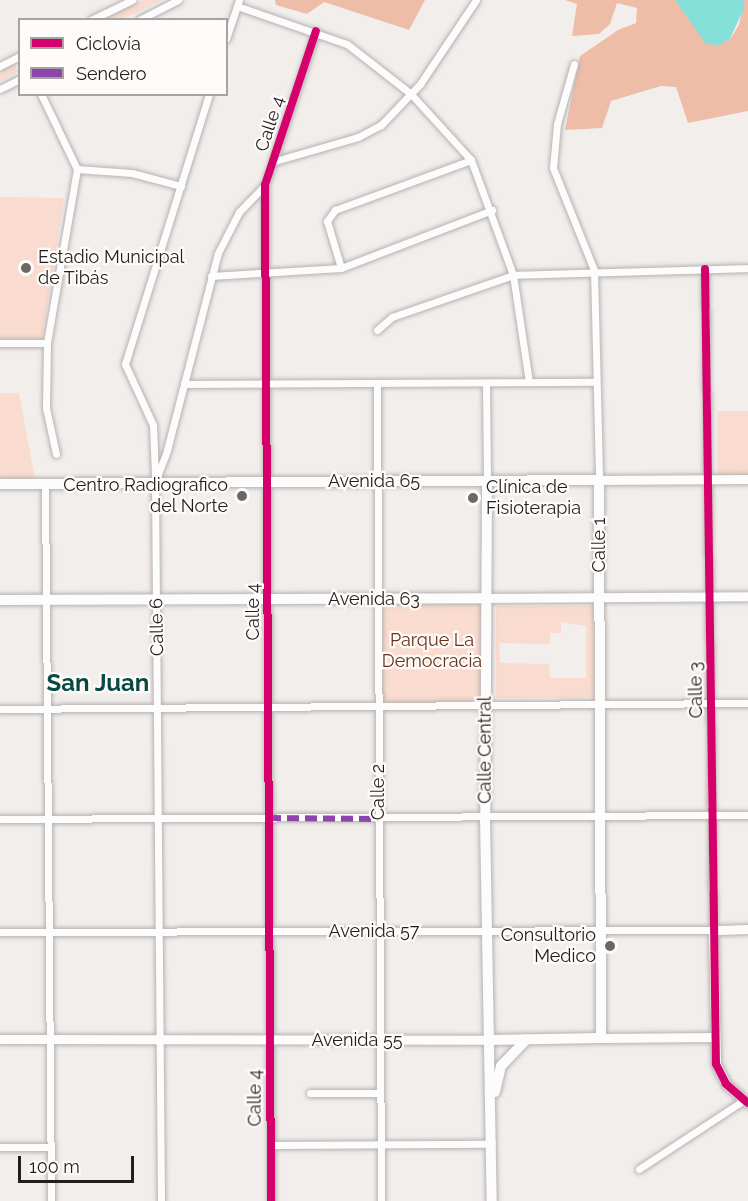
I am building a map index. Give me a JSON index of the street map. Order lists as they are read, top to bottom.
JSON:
{
  "streets": {
    "main road": [
      "Avenida 65",
      "Calle 1",
      "Avenida 63",
      "Calle Central",
      "Avenida 55"
    ],
    "street": [
      "Calle 4",
      "Calle 6",
      "Calle 3",
      "Calle 2",
      "Avenida 57"
    ]
  },
  "crossings": [
    ["Calle 4", "Avenida 65"],
    ["Calle 4", "Avenida 63"],
    ["Calle 4", "Calle 6"],
    ["Calle 4", "Avenida 57"],
    ["Calle 4", "Avenida 55"],
    ["Avenida 65", "Calle 1"],
    ["Avenida 65", "Calle 6"],
    ["Avenida 65", "Calle 3"],
    ["Avenida 65", "Calle Central"],
    ["Avenida 65", "Calle 2"],
    ["Calle 1", "Avenida 63"],
    ["Calle 1", "Avenida 57"],
    ["Calle 1", "Avenida 55"],
    ["Avenida 63", "Calle 6"],
    ["Avenida 63", "Calle 3"],
    ["Avenida 63", "Calle Central"],
    ["Avenida 63", "Calle 2"],
    ["Calle 6", "Avenida 57"],
    ["Calle 6", "Avenida 55"],
    ["Calle 3", "Avenida 57"],
    ["Calle 3", "Avenida 55"],
    ["Calle Central", "Avenida 57"],
    ["Calle Central", "Avenida 55"],
    ["Calle 2", "Avenida 57"],
    ["Calle 2", "Avenida 55"]
  ],
  "districts": ["San Juan"],
  "parks": ["Parque La Democracia"],
  "places": [
    "Estadio Municipal de Tibás",
    "Centro Radiografico del Norte",
    "Clínica de Fisioterapia",
    "Consultorio Medico"
  ],
  "legend": ["Ciclovía", "Sendero"],
  "scale_bar": "100 m"
}
